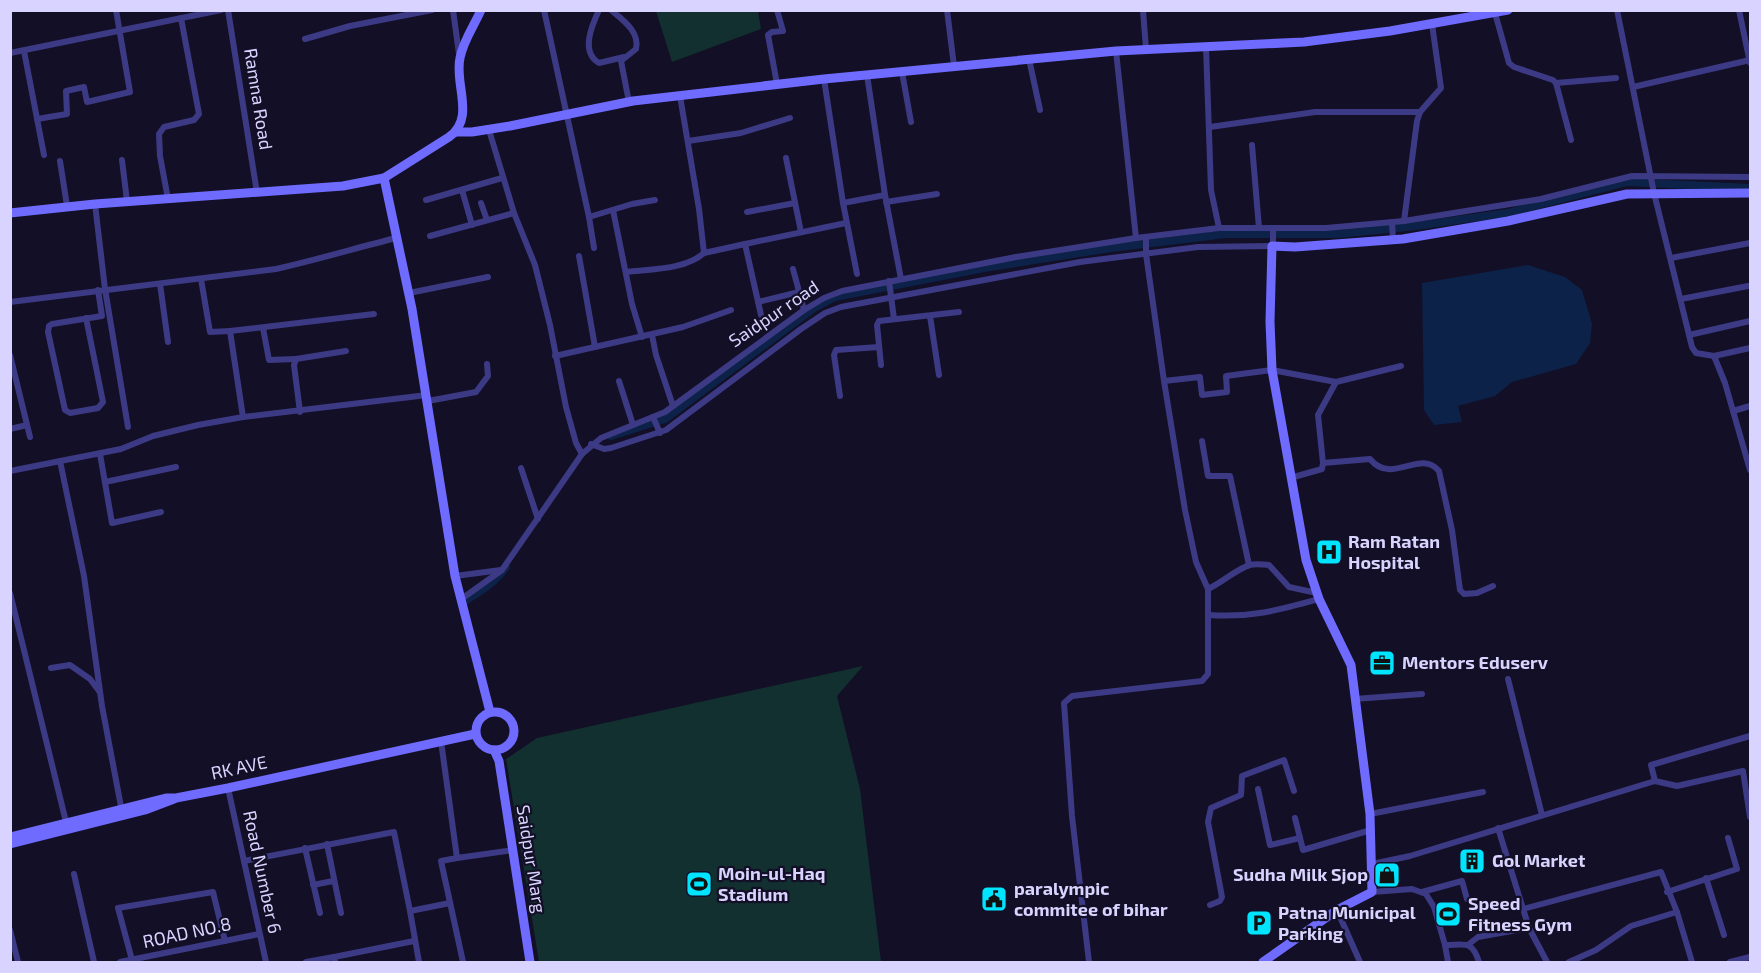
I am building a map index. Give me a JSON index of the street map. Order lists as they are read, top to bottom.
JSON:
{
  "streets": {
    "main road": ["RK AVE", "Saidpur Marg"],
    "street": [
      "Ramna Road",
      "Saidpur road",
      "Road Number 6",
      "ROAD NO.8"
    ]
  },
  "crossings": [
    ["RK AVE", "Road Number 6"],
    ["Road Number 6", "ROAD NO.8"]
  ],
  "places": {
    "hospital": ["Ram Ratan Hospital"],
    "office": ["Mentors Eduserv"],
    "building": ["Gol Market"],
    "shop": ["Sudha Milk Sjop"],
    "sports": ["Moin-ul-Haq Stadium", "Speed Fitness Gym"],
    "public building": ["paralympic commitee of bihar"],
    "parking": ["Patna Municipal Parking"]
  }
}
